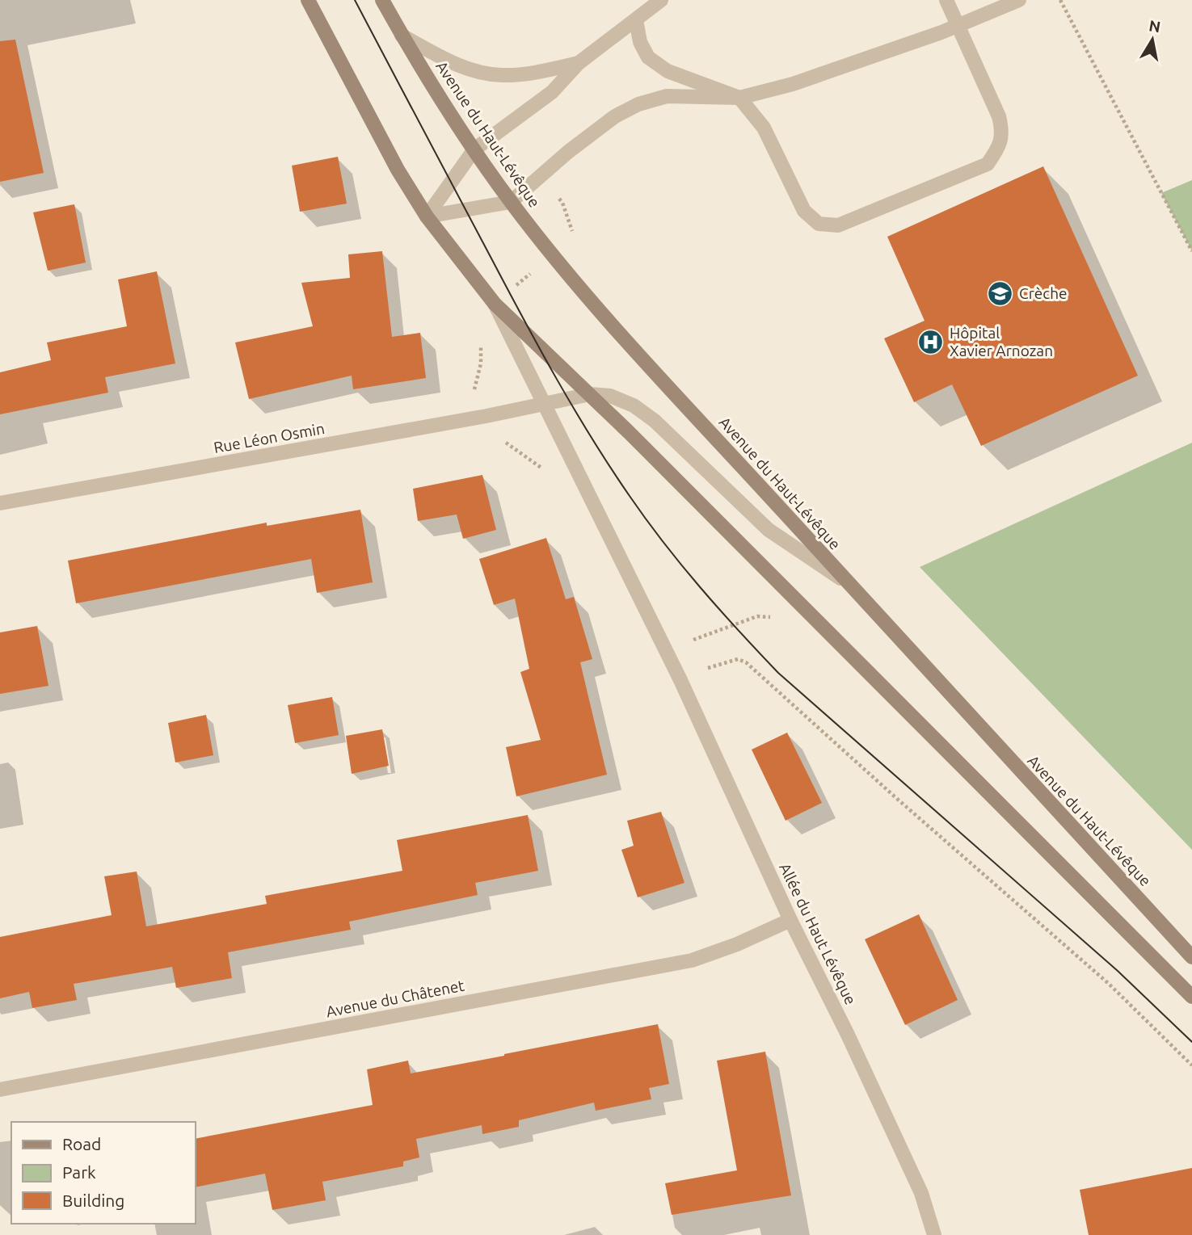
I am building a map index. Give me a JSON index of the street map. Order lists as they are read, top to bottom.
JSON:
{
  "streets": {
    "main road": ["Avenue du Haut-Lévêque"],
    "street": ["Rue Léon Osmin", "Allée du Haut Lévêque", "Avenue du Châtenet"]
  },
  "crossings": [
    ["Allée du Haut Lévêque", "Avenue du Châtenet"]
  ],
  "places": {
    "school or university": ["Crèche"],
    "hospital": ["Hôpital Xavier Arnozan"]
  },
  "legend": ["Road", "Park", "Building"],
  "north": "top"
}
